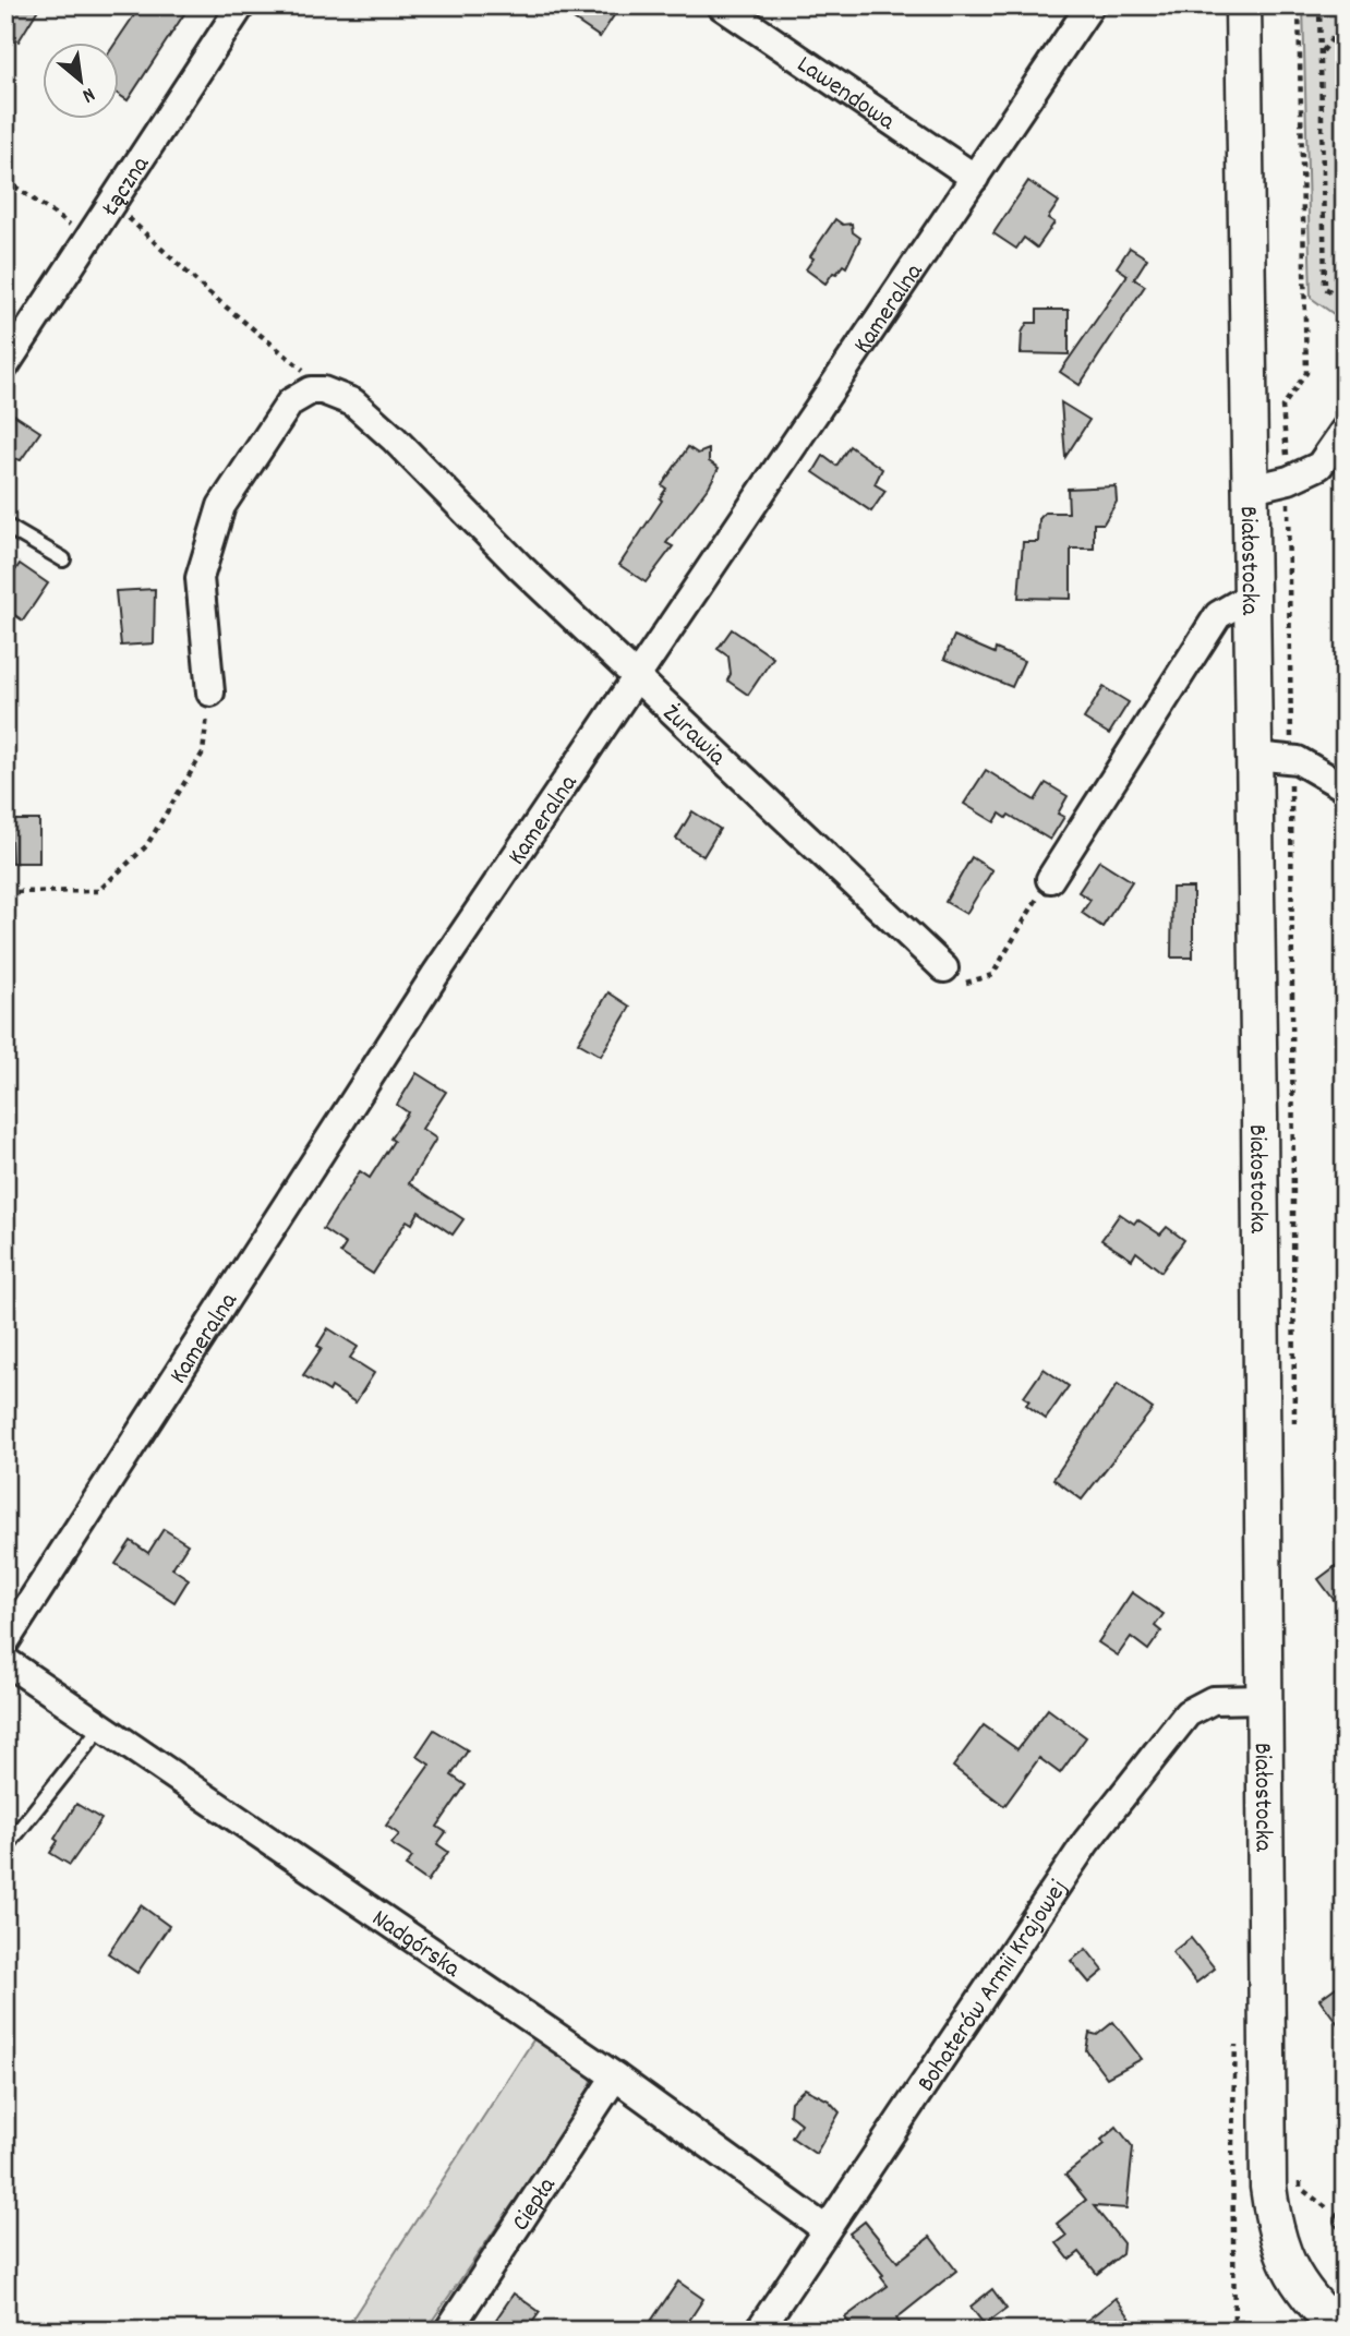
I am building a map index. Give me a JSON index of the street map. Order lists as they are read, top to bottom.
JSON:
{
  "streets": {
    "street": [
      "Lawendowa",
      "Łączna",
      "Kameralna",
      "Białostocka",
      "Żurawia",
      "Nadgórska",
      "Bohaterów Armii Krajowej",
      "Ciepła"
    ]
  },
  "crossings": [
    ["Lawendowa", "Kameralna"],
    ["Kameralna", "Żurawia"],
    ["Białostocka", "Bohaterów Armii Krajowej"],
    ["Nadgórska", "Bohaterów Armii Krajowej"],
    ["Nadgórska", "Ciepła"]
  ],
  "north": "bottom right"
}
